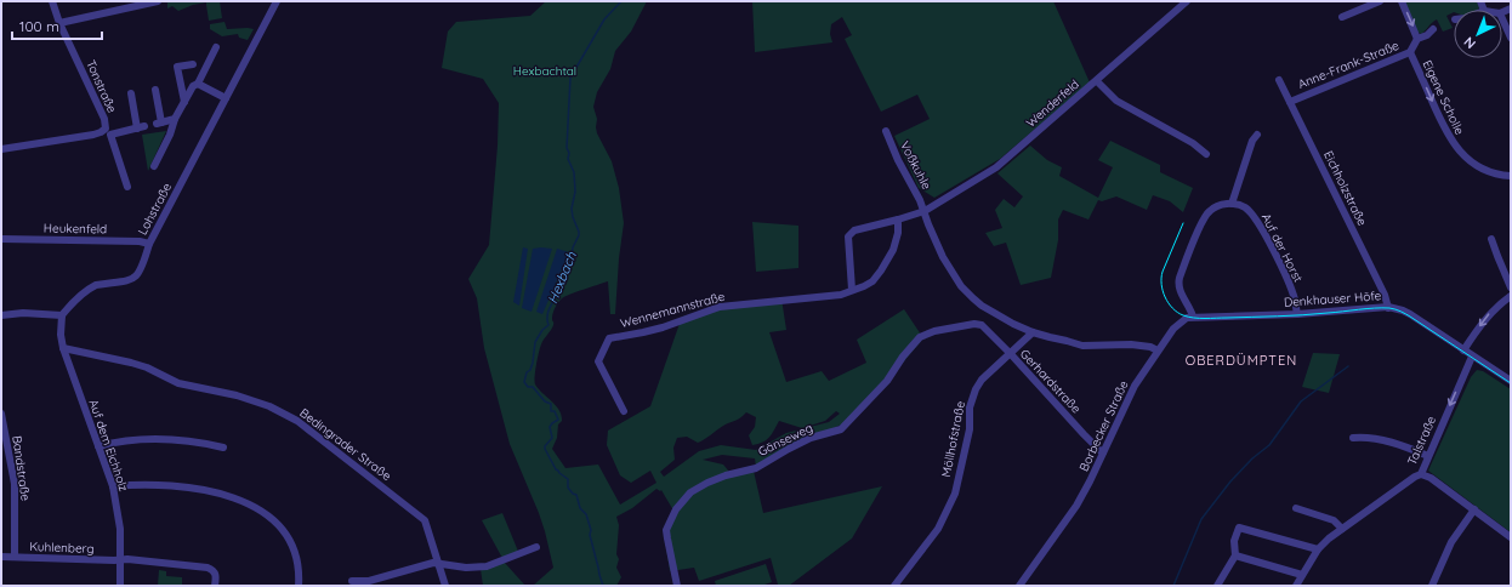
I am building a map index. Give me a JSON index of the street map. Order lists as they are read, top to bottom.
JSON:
{
  "streets": {
    "street": [
      "Anne-Frank-Straße",
      "Tonstraße",
      "Eigene Scholle",
      "Wenderfeld",
      "Voßkuhle",
      "Eichholzstraße",
      "Lohstraße",
      "Heukenfeld",
      "Auf der Horst",
      "Denkhauser Höfe",
      "Wennemannstraße",
      "Gerhardstraße",
      "Borbecker Straße",
      "Gänseweg",
      "Möllhofstraße",
      "Talstraße",
      "Bedingrader Straße",
      "Auf dem Eichholz",
      "Bandstraße",
      "Kuhlenberg"
    ]
  },
  "crossings": [
    ["Anne-Frank-Straße", "Eigene Scholle"],
    ["Anne-Frank-Straße", "Eichholzstraße"],
    ["Wenderfeld", "Voßkuhle"],
    ["Eichholzstraße", "Denkhauser Höfe"],
    ["Lohstraße", "Heukenfeld"],
    ["Lohstraße", "Auf dem Eichholz"],
    ["Auf der Horst", "Denkhauser Höfe"],
    ["Denkhauser Höfe", "Borbecker Straße"],
    ["Denkhauser Höfe", "Talstraße"],
    ["Gerhardstraße", "Borbecker Straße"],
    ["Gerhardstraße", "Gänseweg"],
    ["Gerhardstraße", "Möllhofstraße"],
    ["Bedingrader Straße", "Auf dem Eichholz"],
    ["Auf dem Eichholz", "Kuhlenberg"],
    ["Bandstraße", "Kuhlenberg"]
  ],
  "one_way": ["Eigene Scholle", "Talstraße"],
  "districts": ["OBERDÜMPTEN"],
  "water": ["Hexbach"],
  "parks": ["Hexbachtal"],
  "scale_bar": "100 m",
  "north": "bottom left"
}
